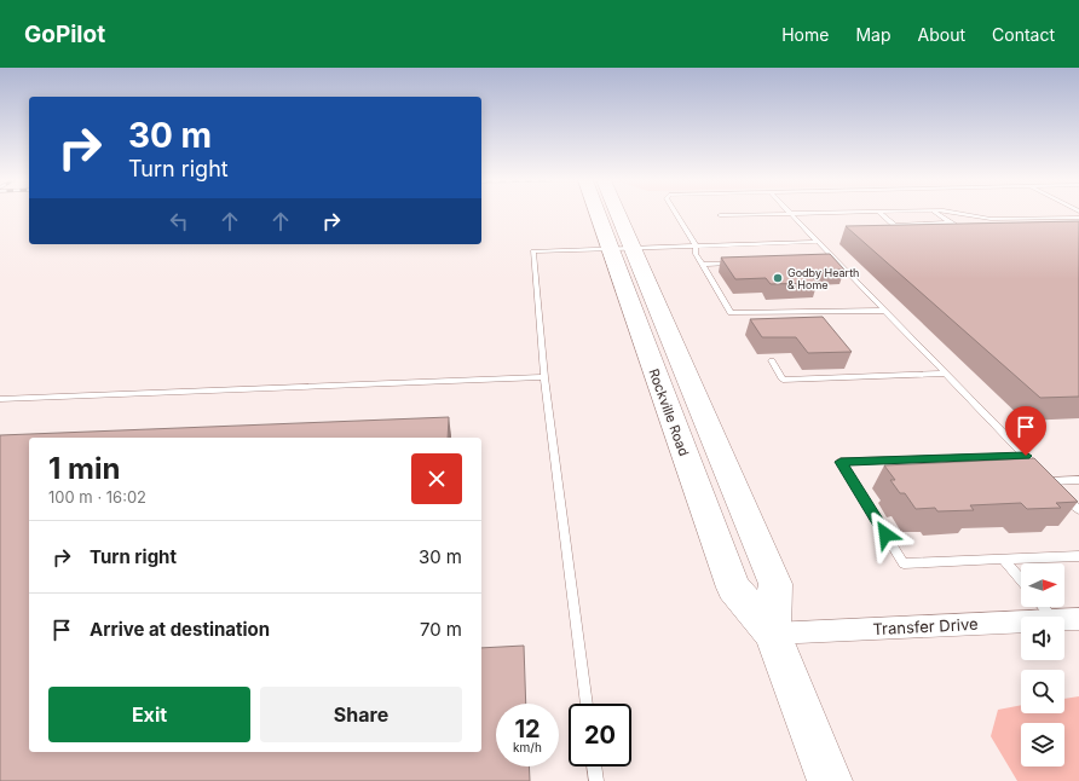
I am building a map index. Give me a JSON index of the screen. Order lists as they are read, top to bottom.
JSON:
{
  "streets": {
    "main road": ["Rockville Road"],
    "street": ["Transfer Drive"]
  },
  "crossings": [
    ["Rockville Road", "Transfer Drive"]
  ],
  "places": ["Godby Hearth & Home"],
  "north": "right",
  "page": {
    "header": "GoPilot",
    "nav": [
      "Home",
      "Map",
      "About",
      "Contact"
    ],
    "turn": ["30 m", "Turn right"],
    "heading": ["1 min", "100 m · 16:02"],
    "list": [
      {
        "name": "Turn right",
        "value": "30 m"
      },
      {
        "name": "Arrive at destination",
        "value": "70 m"
      }
    ],
    "buttons": ["Exit", "Share"],
    "speed": "12 km/h",
    "limit": "20"
  }
}
